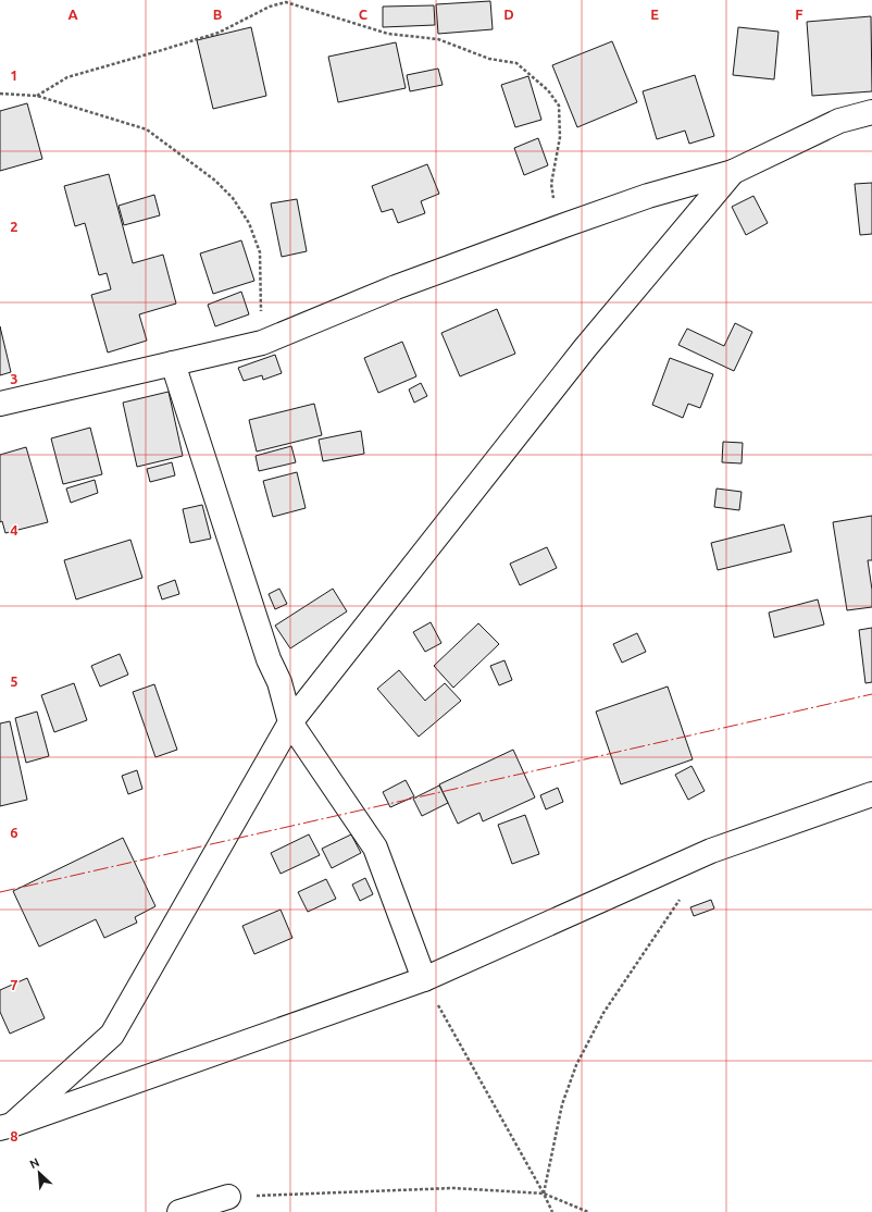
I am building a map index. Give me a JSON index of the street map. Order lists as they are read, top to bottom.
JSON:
{
  "north": "top left",
  "grid": {
    "columns": [
      "A",
      "B",
      "C",
      "D",
      "E",
      "F"
    ],
    "rows": [
      "1",
      "2",
      "3",
      "4",
      "5",
      "6",
      "7",
      "8"
    ]
  }
}
